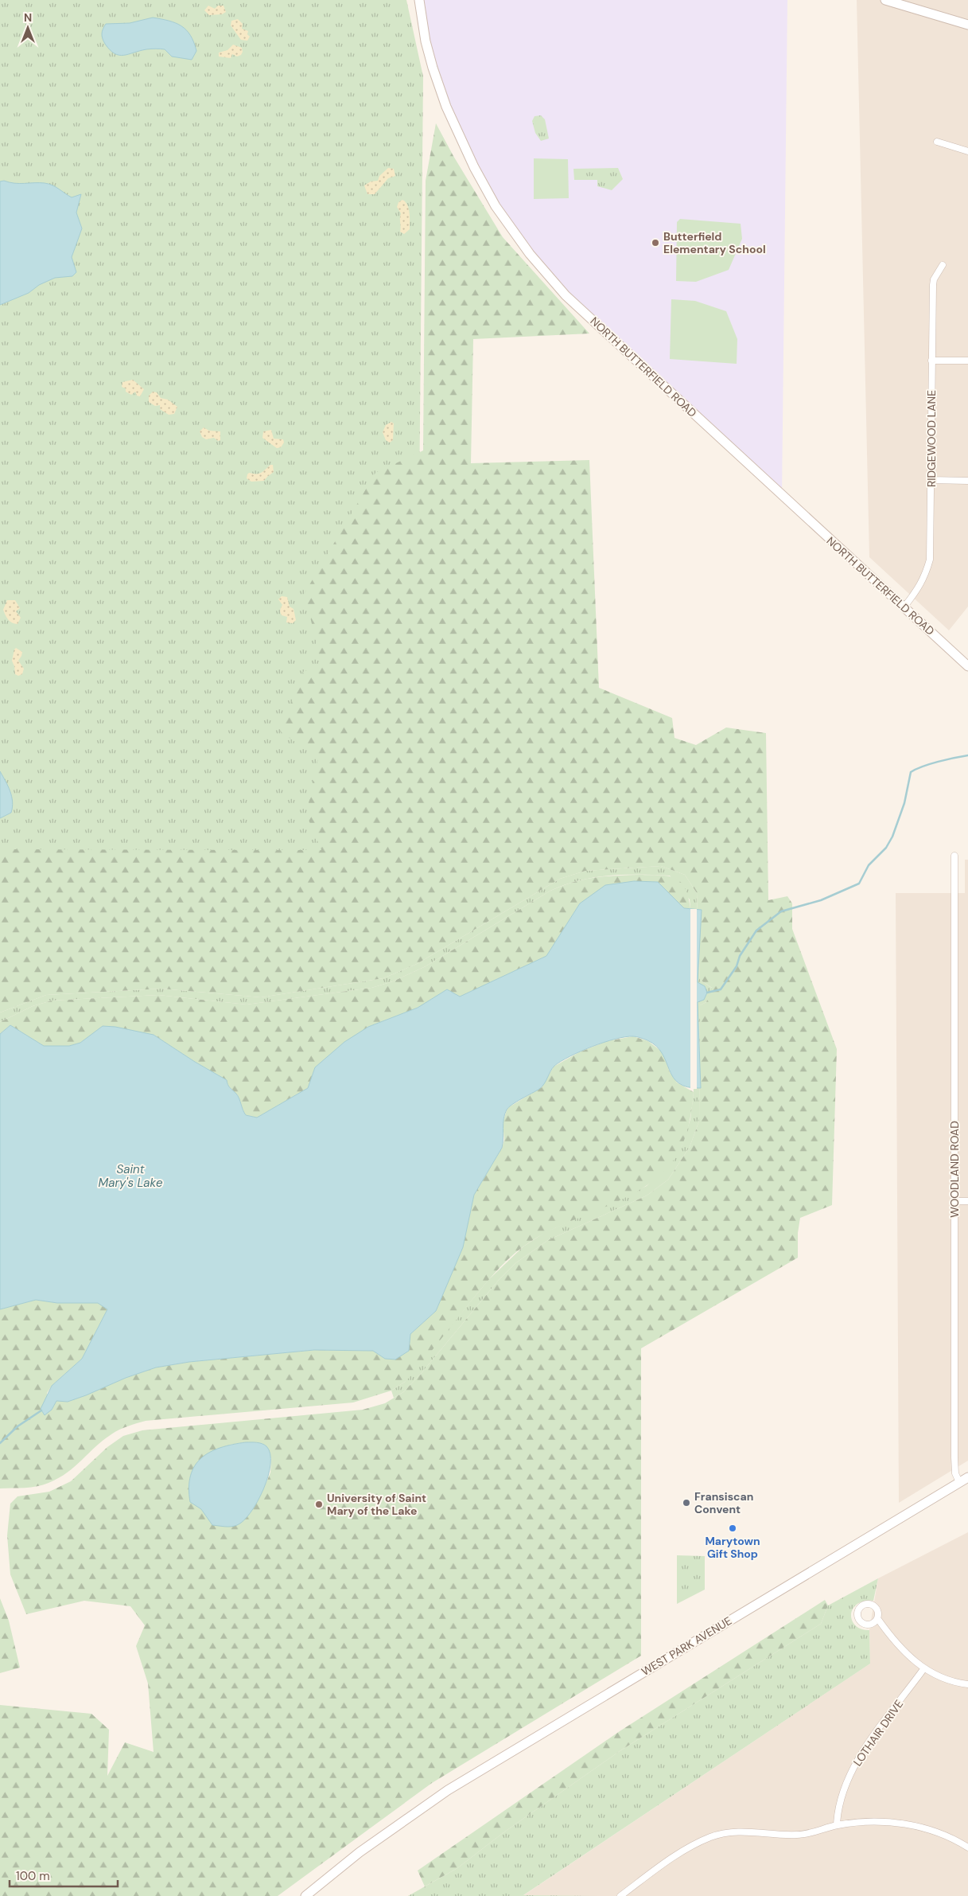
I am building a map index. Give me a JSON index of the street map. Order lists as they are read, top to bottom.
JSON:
{
  "streets": {
    "main road": ["NORTH BUTTERFIELD ROAD", "WEST PARK AVENUE"],
    "street": ["RIDGEWOOD LANE", "WOODLAND ROAD", "LOTHAIR DRIVE"]
  },
  "crossings": [
    ["NORTH BUTTERFIELD ROAD", "RIDGEWOOD LANE"],
    ["WOODLAND ROAD", "WEST PARK AVENUE"]
  ],
  "water": ["Saint Mary's Lake"],
  "places": [
    "Butterfield Elementary School",
    "Fransiscan Convent",
    "University of Saint Mary of the Lake",
    "Marytown Gift Shop"
  ],
  "scale_bar": "100 m",
  "north": "top"
}
